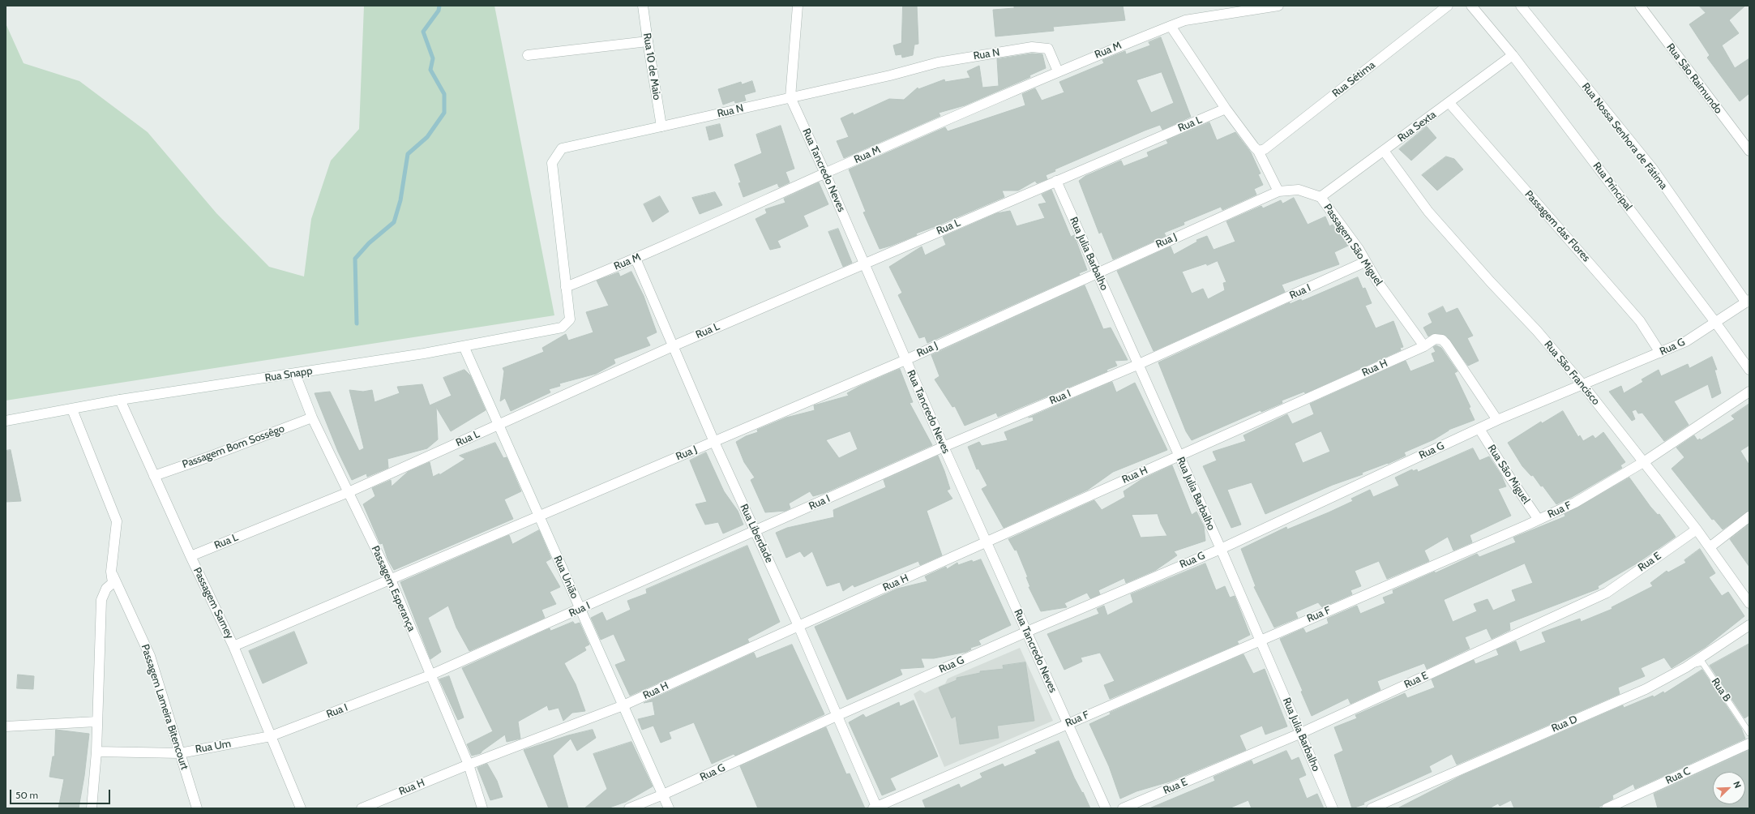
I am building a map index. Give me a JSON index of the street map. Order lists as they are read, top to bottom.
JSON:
{
  "streets": {
    "street": [
      "Rua M",
      "Rua N",
      "Rua 10 de Maio",
      "Rua São Raimundo",
      "Rua Sétima",
      "Rua L",
      "Rua Sexta",
      "Rua Nossa Senhora de Fátima",
      "Rua Tancredo Neves",
      "Rua Principal",
      "Passagem das Flores",
      "Rua J",
      "Passagem São Miguel",
      "Rua Julia Barbalho",
      "Rua I",
      "Rua G",
      "Rua H",
      "Rua São Francisco",
      "Rua Snapp",
      "Passagem Bom Sossêgo",
      "Rua São Miguel",
      "Rua F",
      "Rua Liberdade",
      "Rua E",
      "Rua União",
      "Passagem Esperança",
      "Passagem Sarney",
      "Passagem Lameira Bitencourt",
      "Rua D",
      "Rua Um",
      "Rua C"
    ],
    "lane": ["Rua B"]
  },
  "crossings": [
    ["Rua M", "Rua N"],
    ["Rua M", "Rua Tancredo Neves"],
    ["Rua M", "Rua Liberdade"],
    ["Rua N", "Rua 10 de Maio"],
    ["Rua N", "Rua Tancredo Neves"],
    ["Rua N", "Rua Snapp"],
    ["Rua L", "Rua Tancredo Neves"],
    ["Rua L", "Rua Julia Barbalho"],
    ["Rua L", "Rua Liberdade"],
    ["Rua L", "Rua União"],
    ["Rua L", "Passagem Esperança"],
    ["Rua L", "Passagem Sarney"],
    ["Rua Sexta", "Rua Principal"],
    ["Rua Sexta", "Passagem das Flores"],
    ["Rua Sexta", "Passagem São Miguel"],
    ["Rua Sexta", "Rua São Francisco"],
    ["Rua Nossa Senhora de Fátima", "Rua G"],
    ["Rua Tancredo Neves", "Rua J"],
    ["Rua Tancredo Neves", "Rua I"],
    ["Rua Tancredo Neves", "Rua G"],
    ["Rua Tancredo Neves", "Rua H"],
    ["Rua Tancredo Neves", "Rua F"],
    ["Rua Principal", "Rua G"],
    ["Passagem das Flores", "Rua G"],
    ["Rua J", "Passagem São Miguel"],
    ["Rua J", "Rua Julia Barbalho"],
    ["Rua J", "Rua Liberdade"],
    ["Rua J", "Rua União"],
    ["Passagem São Miguel", "Rua I"],
    ["Passagem São Miguel", "Rua H"],
    ["Rua Julia Barbalho", "Rua I"],
    ["Rua Julia Barbalho", "Rua G"],
    ["Rua Julia Barbalho", "Rua H"],
    ["Rua Julia Barbalho", "Rua F"],
    ["Rua Julia Barbalho", "Rua E"],
    ["Rua I", "Rua Liberdade"],
    ["Rua I", "Rua União"],
    ["Rua I", "Passagem Esperança"],
    ["Rua I", "Passagem Sarney"],
    ["Rua I", "Rua Um"],
    ["Rua G", "Rua São Francisco"],
    ["Rua G", "Rua São Miguel"],
    ["Rua G", "Rua Liberdade"],
    ["Rua G", "Rua União"],
    ["Rua H", "Rua Liberdade"],
    ["Rua H", "Rua União"],
    ["Rua H", "Passagem Esperança"],
    ["Rua São Francisco", "Rua F"],
    ["Rua São Francisco", "Rua E"],
    ["Rua Snapp", "Rua União"],
    ["Rua Snapp", "Passagem Esperança"],
    ["Rua Snapp", "Passagem Sarney"],
    ["Passagem Bom Sossêgo", "Passagem Esperança"],
    ["Passagem Bom Sossêgo", "Passagem Sarney"],
    ["Rua São Miguel", "Rua F"],
    ["Rua F", "Rua Liberdade"],
    ["Passagem Sarney", "Rua Um"],
    ["Rua B", "Rua D"],
    ["Passagem Lameira Bitencourt", "Rua Um"]
  ],
  "scale_bar": "50 m",
  "north": "top right"
}
